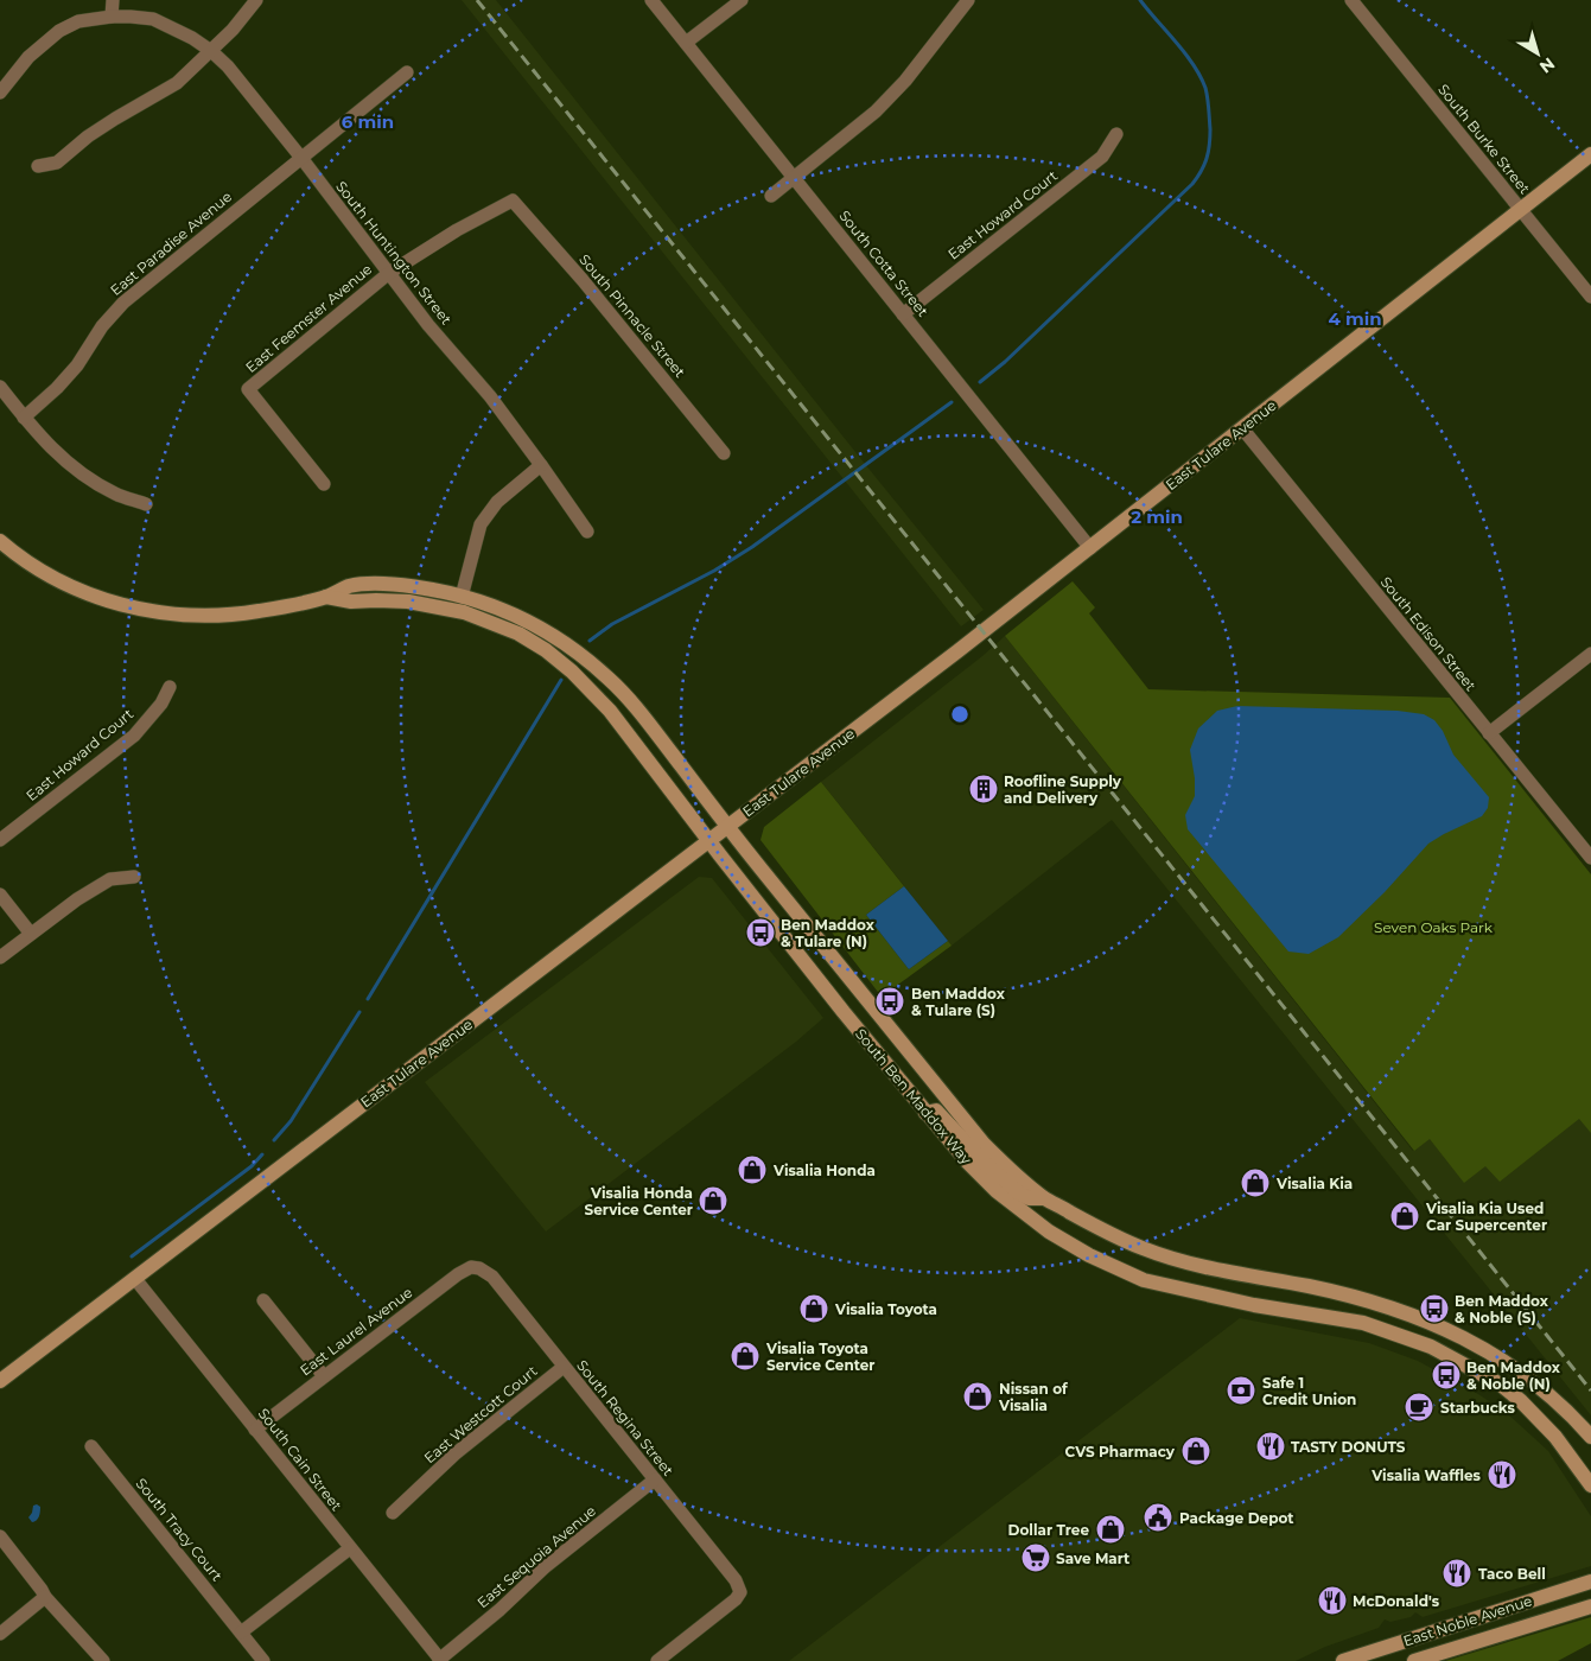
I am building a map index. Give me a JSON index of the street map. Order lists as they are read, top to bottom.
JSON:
{
  "streets": {
    "main road": ["East Tulare Avenue", "South Ben Maddox Way", "East Noble Avenue"],
    "street": [
      "South Burke Street",
      "East Howard Court",
      "East Paradise Avenue",
      "South Huntington Street",
      "South Cotta Street",
      "South Pinnacle Street",
      "East Feemster Avenue",
      "South Edison Street",
      "East Laurel Avenue",
      "East Westcott Court",
      "South Regina Street",
      "South Cain Street",
      "South Tracy Court",
      "East Sequoia Avenue"
    ]
  },
  "crossings": [
    ["South Burke Street", "East Tulare Avenue"],
    ["East Howard Court", "South Cotta Street"],
    ["East Paradise Avenue", "South Huntington Street"],
    ["South Huntington Street", "East Feemster Avenue"],
    ["South Cotta Street", "East Tulare Avenue"],
    ["South Pinnacle Street", "East Feemster Avenue"],
    ["East Tulare Avenue", "South Edison Street"],
    ["East Tulare Avenue", "South Ben Maddox Way"],
    ["East Tulare Avenue", "South Cain Street"],
    ["East Laurel Avenue", "South Regina Street"],
    ["East Laurel Avenue", "South Cain Street"],
    ["East Westcott Court", "South Regina Street"],
    ["South Regina Street", "East Sequoia Avenue"],
    ["South Cain Street", "East Sequoia Avenue"]
  ],
  "parks": ["Seven Oaks Park"],
  "places": {
    "building": ["Roofline Supply and Delivery"],
    "bus stop": [
      "Ben Maddox & Tulare (N)",
      "Ben Maddox & Tulare (S)",
      "Ben Maddox & Noble (S)",
      "Ben Maddox & Noble (N)"
    ],
    "shop": [
      "Visalia Honda",
      "Visalia Kia",
      "Visalia Honda Service Center",
      "Visalia Kia Used Car Supercenter",
      "Visalia Toyota",
      "Visalia Toyota Service Center",
      "Nissan of Visalia",
      "CVS Pharmacy",
      "Dollar Tree"
    ],
    "bank": ["Safe 1 Credit Union"],
    "cafe": ["Starbucks"],
    "restaurant": [
      "TASTY DONUTS",
      "Visalia Waffles",
      "Taco Bell",
      "McDonald's"
    ],
    "public building": ["Package Depot"],
    "supermarket": ["Save Mart"]
  },
  "north": "bottom right",
  "rings": ["6 min", "4 min", "2 min"]
}
